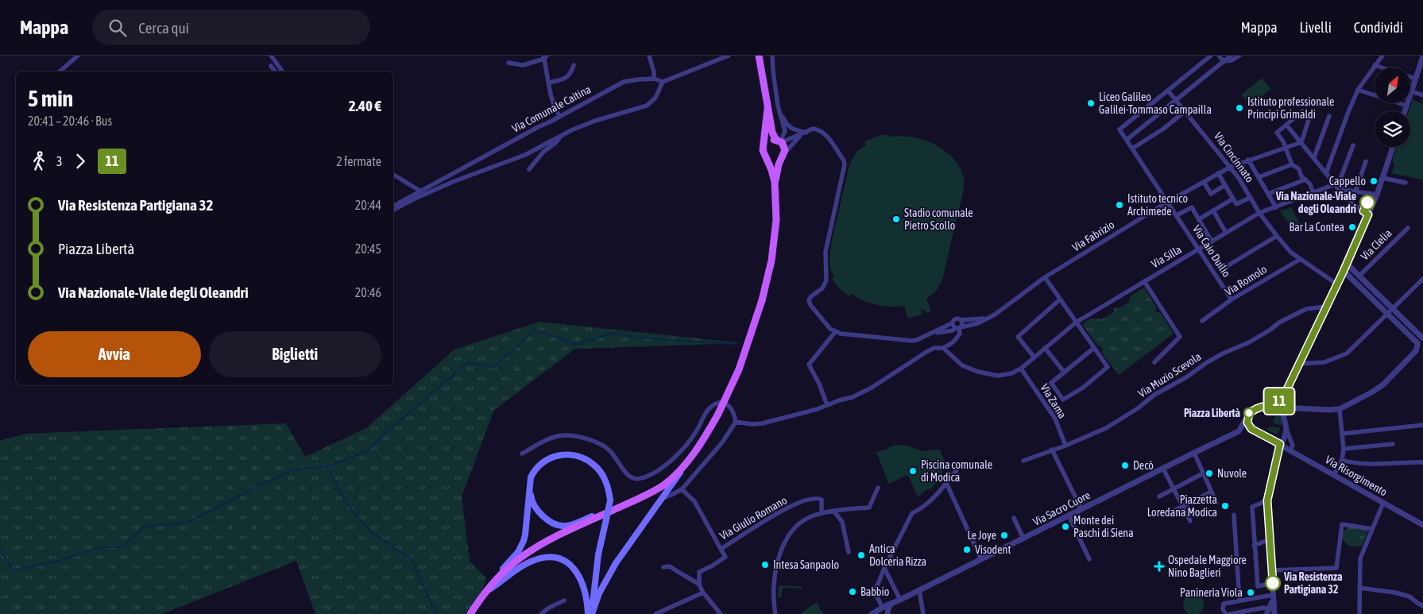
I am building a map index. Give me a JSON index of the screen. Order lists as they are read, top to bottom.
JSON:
{
  "streets": {
    "street": [
      "Via Comunale Caitina",
      "Via Cincinnato",
      "Via Fabrizio",
      "Via Clelia",
      "Via Caio Duilio",
      "Via Silla",
      "Via Romolo",
      "Via Muzio Scevola",
      "Via Zama",
      "Via Risorgimento",
      "Via Sacro Cuore",
      "Via Giulio Romano"
    ]
  },
  "crossings": [
    ["Via Cincinnato", "Via Fabrizio"],
    ["Via Cincinnato", "Via Silla"],
    ["Via Cincinnato", "Via Romolo"],
    ["Via Fabrizio", "Via Caio Duilio"],
    ["Via Caio Duilio", "Via Silla"],
    ["Via Caio Duilio", "Via Romolo"],
    ["Via Silla", "Via Zama"],
    ["Via Muzio Scevola", "Via Zama"],
    ["Via Risorgimento", "Via Sacro Cuore"]
  ],
  "places": {
    "other": [
      "Liceo Galileo Galilei-Tommaso Campailla",
      "Istituto professionale Principi Grimaldi",
      "Cappello",
      "Via Nazionale-Viale degli Oleandri",
      "Istituto tecnico Archimede",
      "Stadio comunale Pietro Scollo",
      "Bar La Contea",
      "Piazza Libertà",
      "Decò",
      "Piscina comunale di Modica",
      "Nuvole",
      "Piazzetta Loredana Modica",
      "Monte dei Paschi di Siena",
      "Le Joye",
      "Visodent",
      "Antica Dolceria Rizza",
      "Intesa Sanpaolo",
      "Via Resistenza Partigiana 32",
      "Babbio",
      "Panineria Viola"
    ],
    "health": ["Ospedale Maggiore Nino Baglieri"]
  },
  "lines": ["bus line 11"],
  "north": "top right",
  "page": {
    "header": "Mappa",
    "search": "Cerca qui",
    "nav": ["Mappa", "Livelli", "Condividi"],
    "on_map": "11",
    "heading": ["5 min", "20:41 – 20:46 · Bus", "2.40 €"],
    "legs": ["3", "11", "2 fermate"],
    "list": [
      {
        "name": "Via Resistenza Partigiana 32",
        "value": "20:44"
      },
      {
        "name": "Piazza Libertà",
        "value": "20:45"
      },
      {
        "name": "Via Nazionale-Viale degli Oleandri",
        "value": "20:46"
      }
    ],
    "buttons": ["Avvia", "Biglietti"]
  }
}
